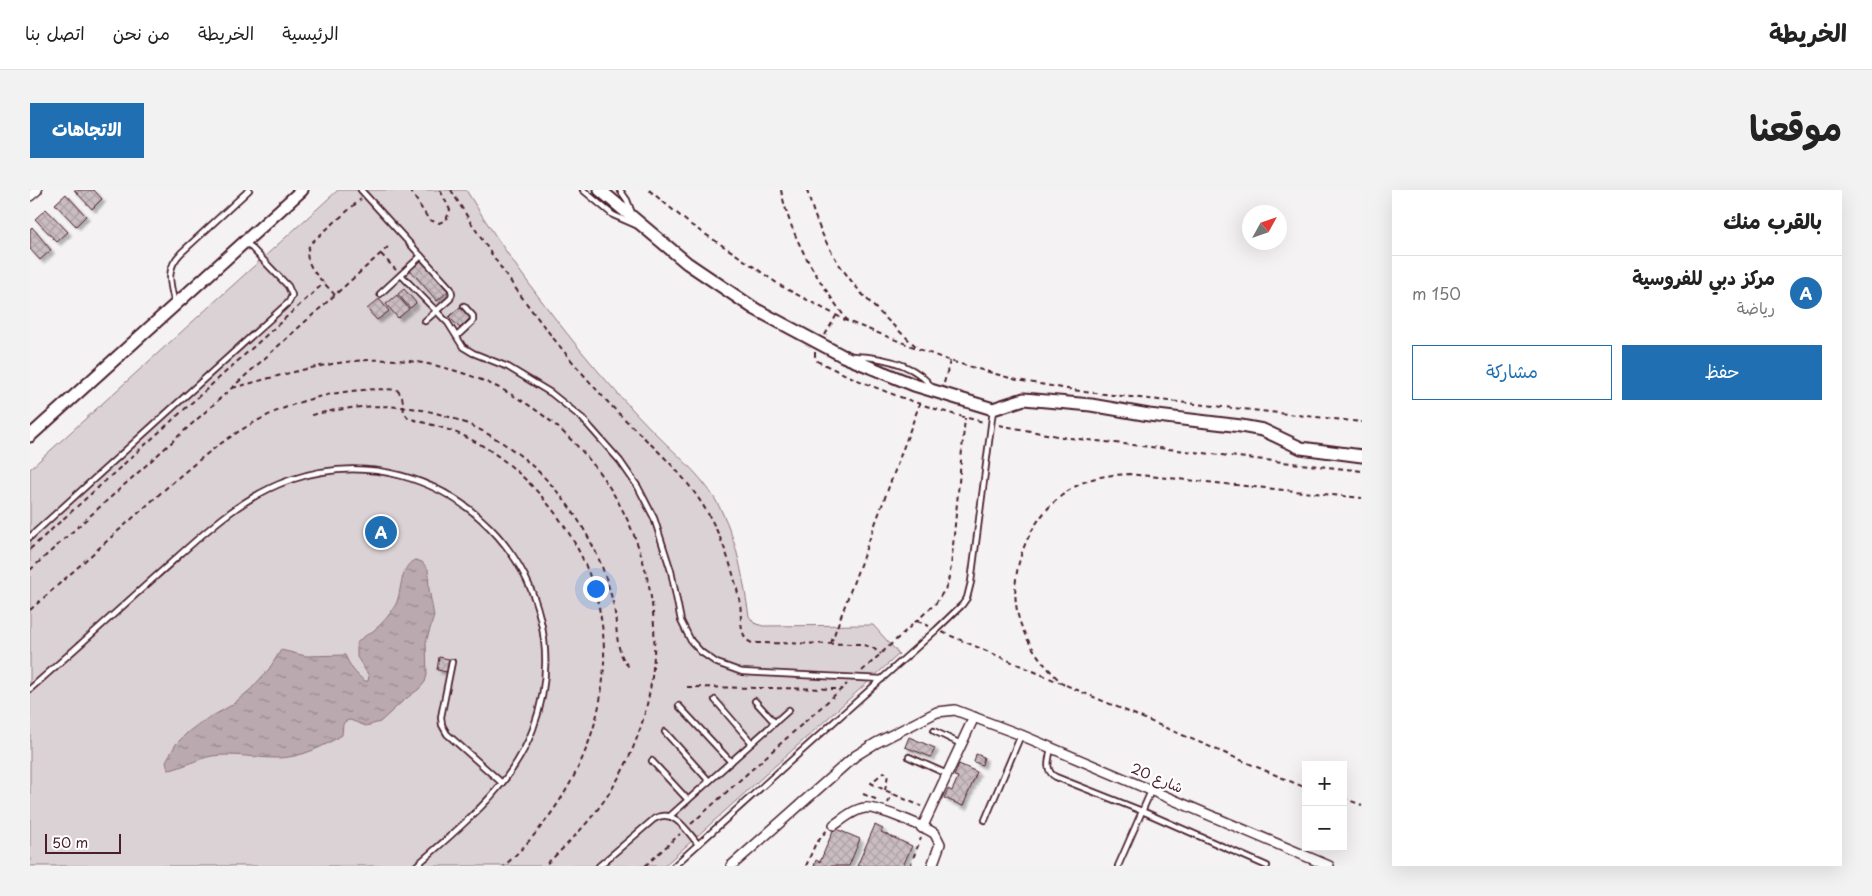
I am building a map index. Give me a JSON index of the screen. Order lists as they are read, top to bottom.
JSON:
{
  "streets": {
    "street": ["شارع 20"]
  },
  "scale_bar": "50 m",
  "north": "top right",
  "page": {
    "header": "الخريطة",
    "nav": [
      "الرئيسية",
      "الخريطة",
      "من نحن",
      "اتصل بنا"
    ],
    "title": "موقعنا",
    "buttons": [
      "الاتجاهات",
      ["حفظ", "مشاركة"]
    ],
    "heading": "بالقرب منك",
    "list": [
      {
        "mark": "A",
        "name": "مركز دبي للفروسية",
        "note": "رياضة",
        "value": "150 m"
      }
    ],
    "pins": "A",
    "map_buttons": ["+", "−"],
    "scale": "50 m"
  }
}
